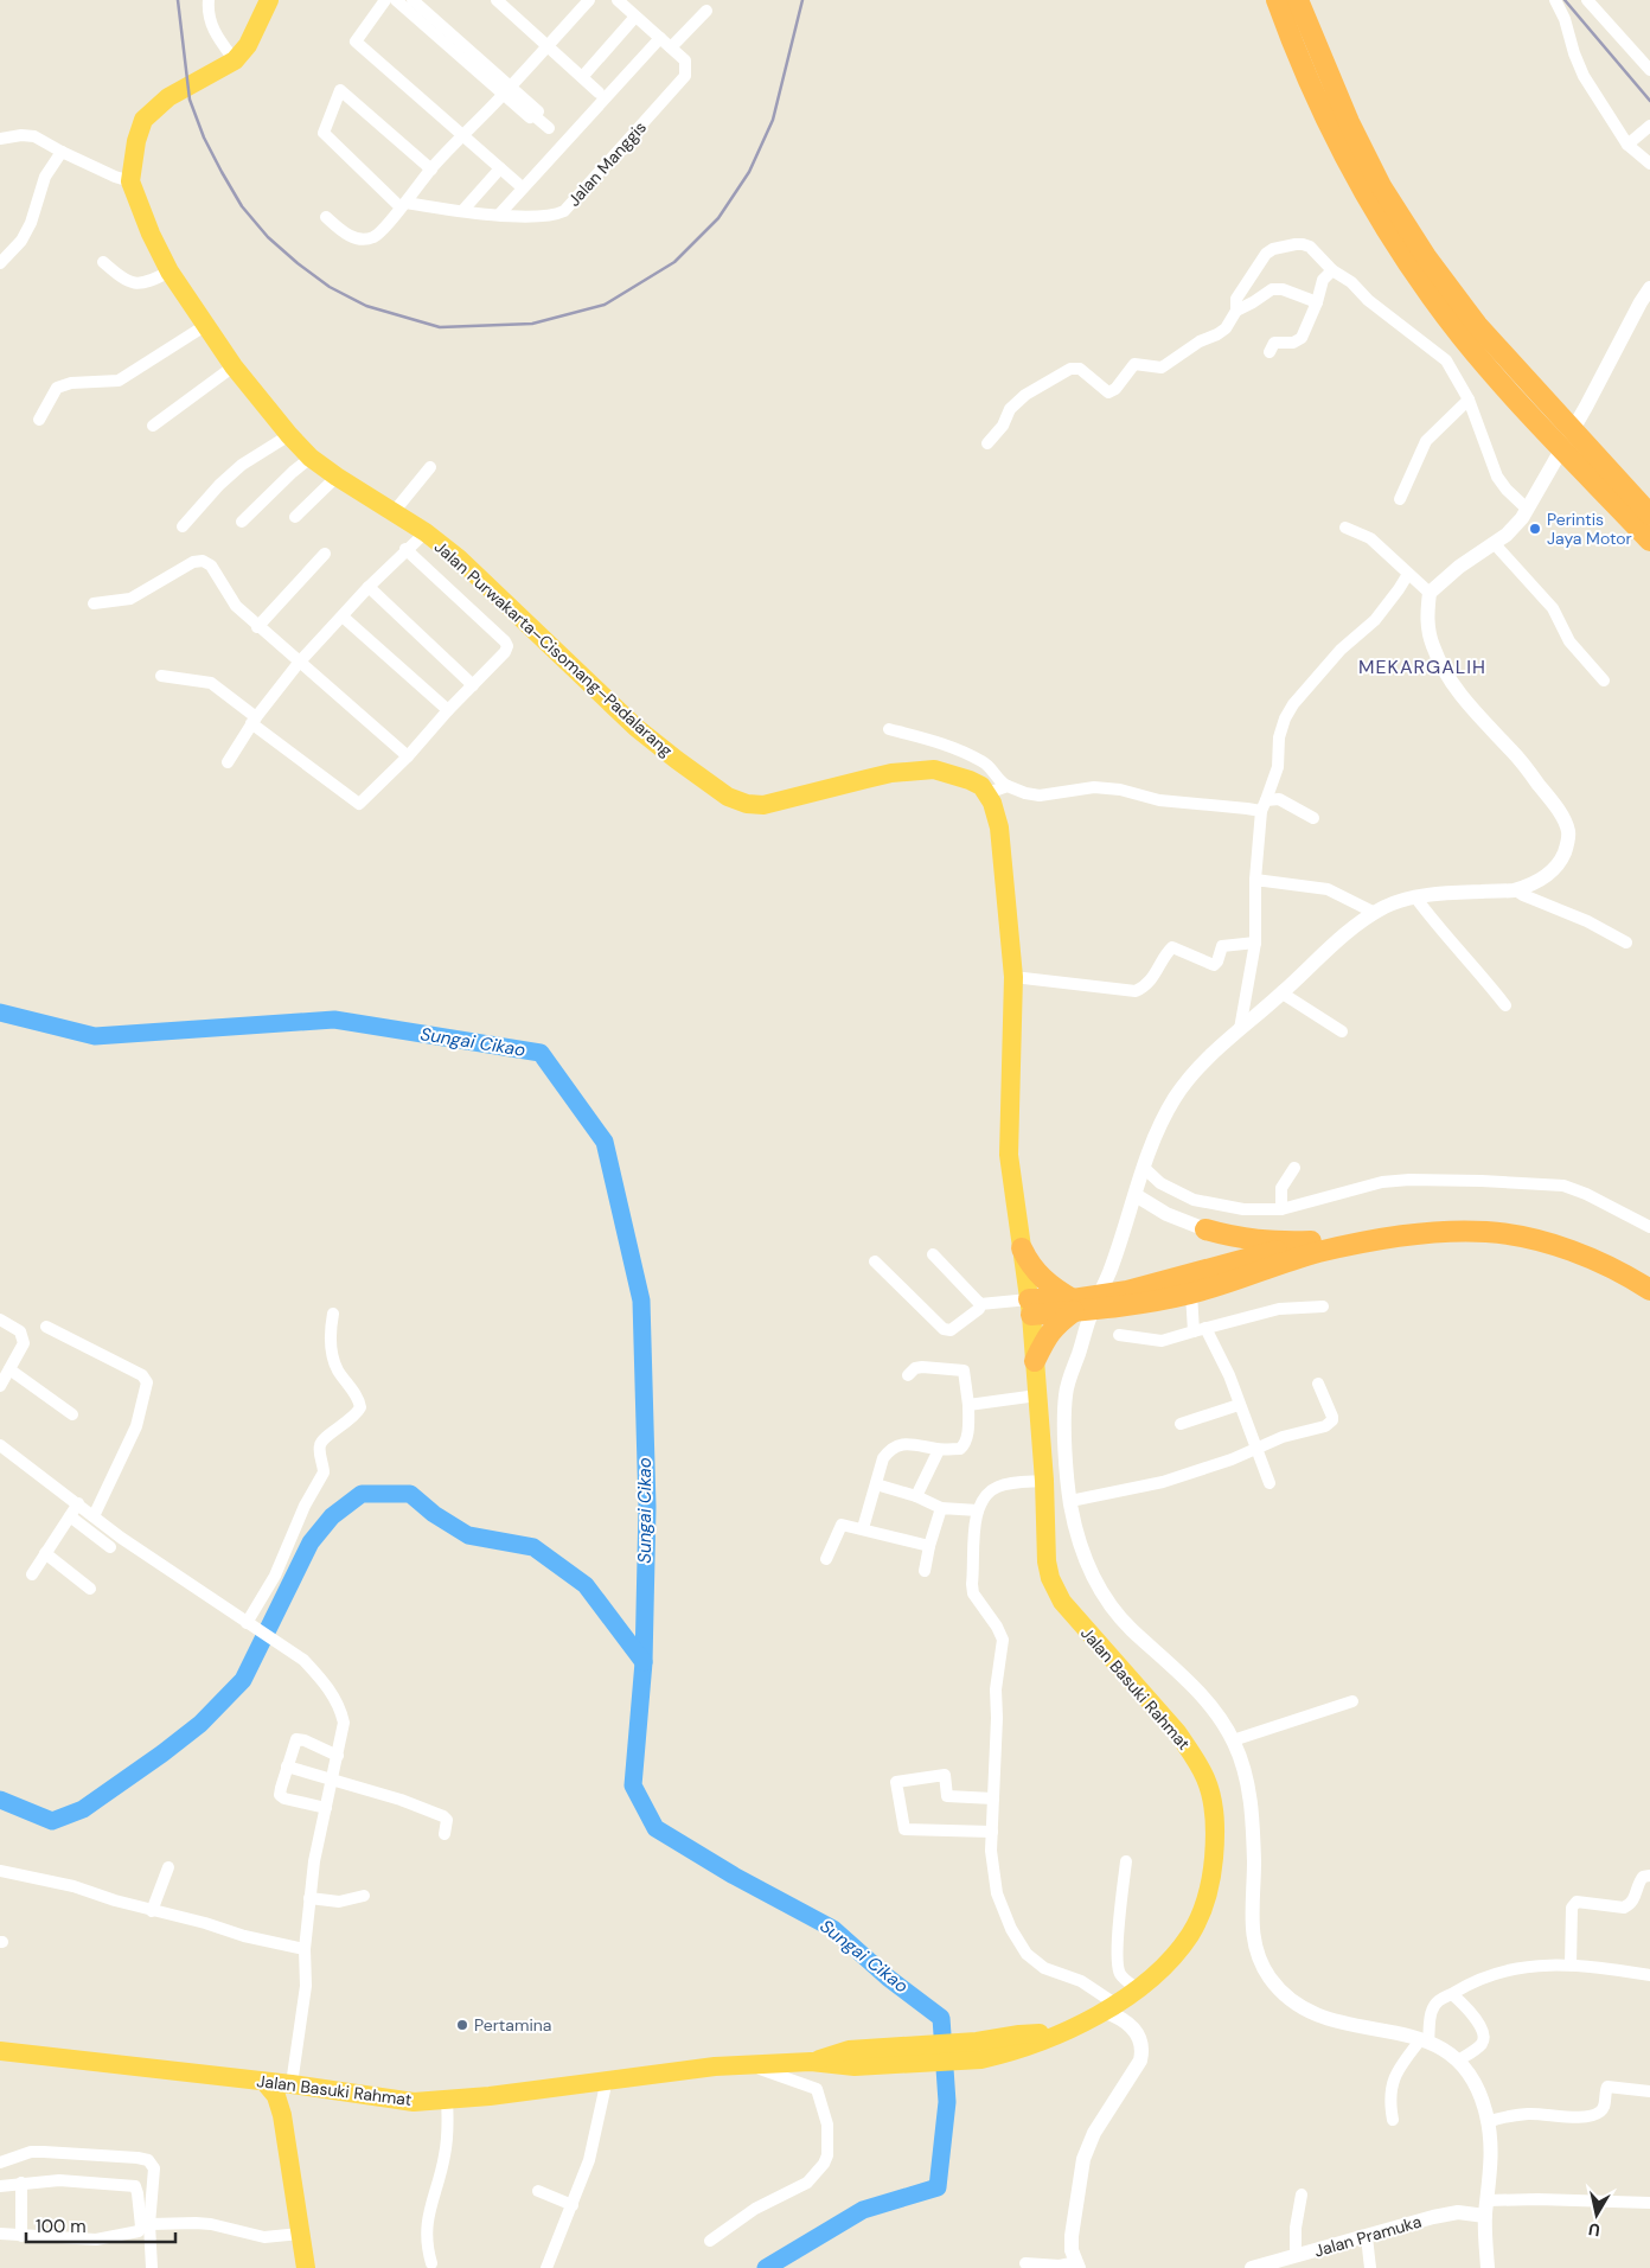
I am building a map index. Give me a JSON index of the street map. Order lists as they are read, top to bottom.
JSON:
{
  "streets": {
    "highway": ["Jalan Purwakarta–Cisomang–Padalarang", "Jalan Basuki Rahmat"],
    "street": ["Jalan Manggis", "Jalan Pramuka"]
  },
  "districts": ["MEKARGALIH"],
  "water": ["Sungai Cikao"],
  "places": ["Perintis Jaya Motor", "Pertamina"],
  "scale_bar": "100 m",
  "north": "bottom"
}
